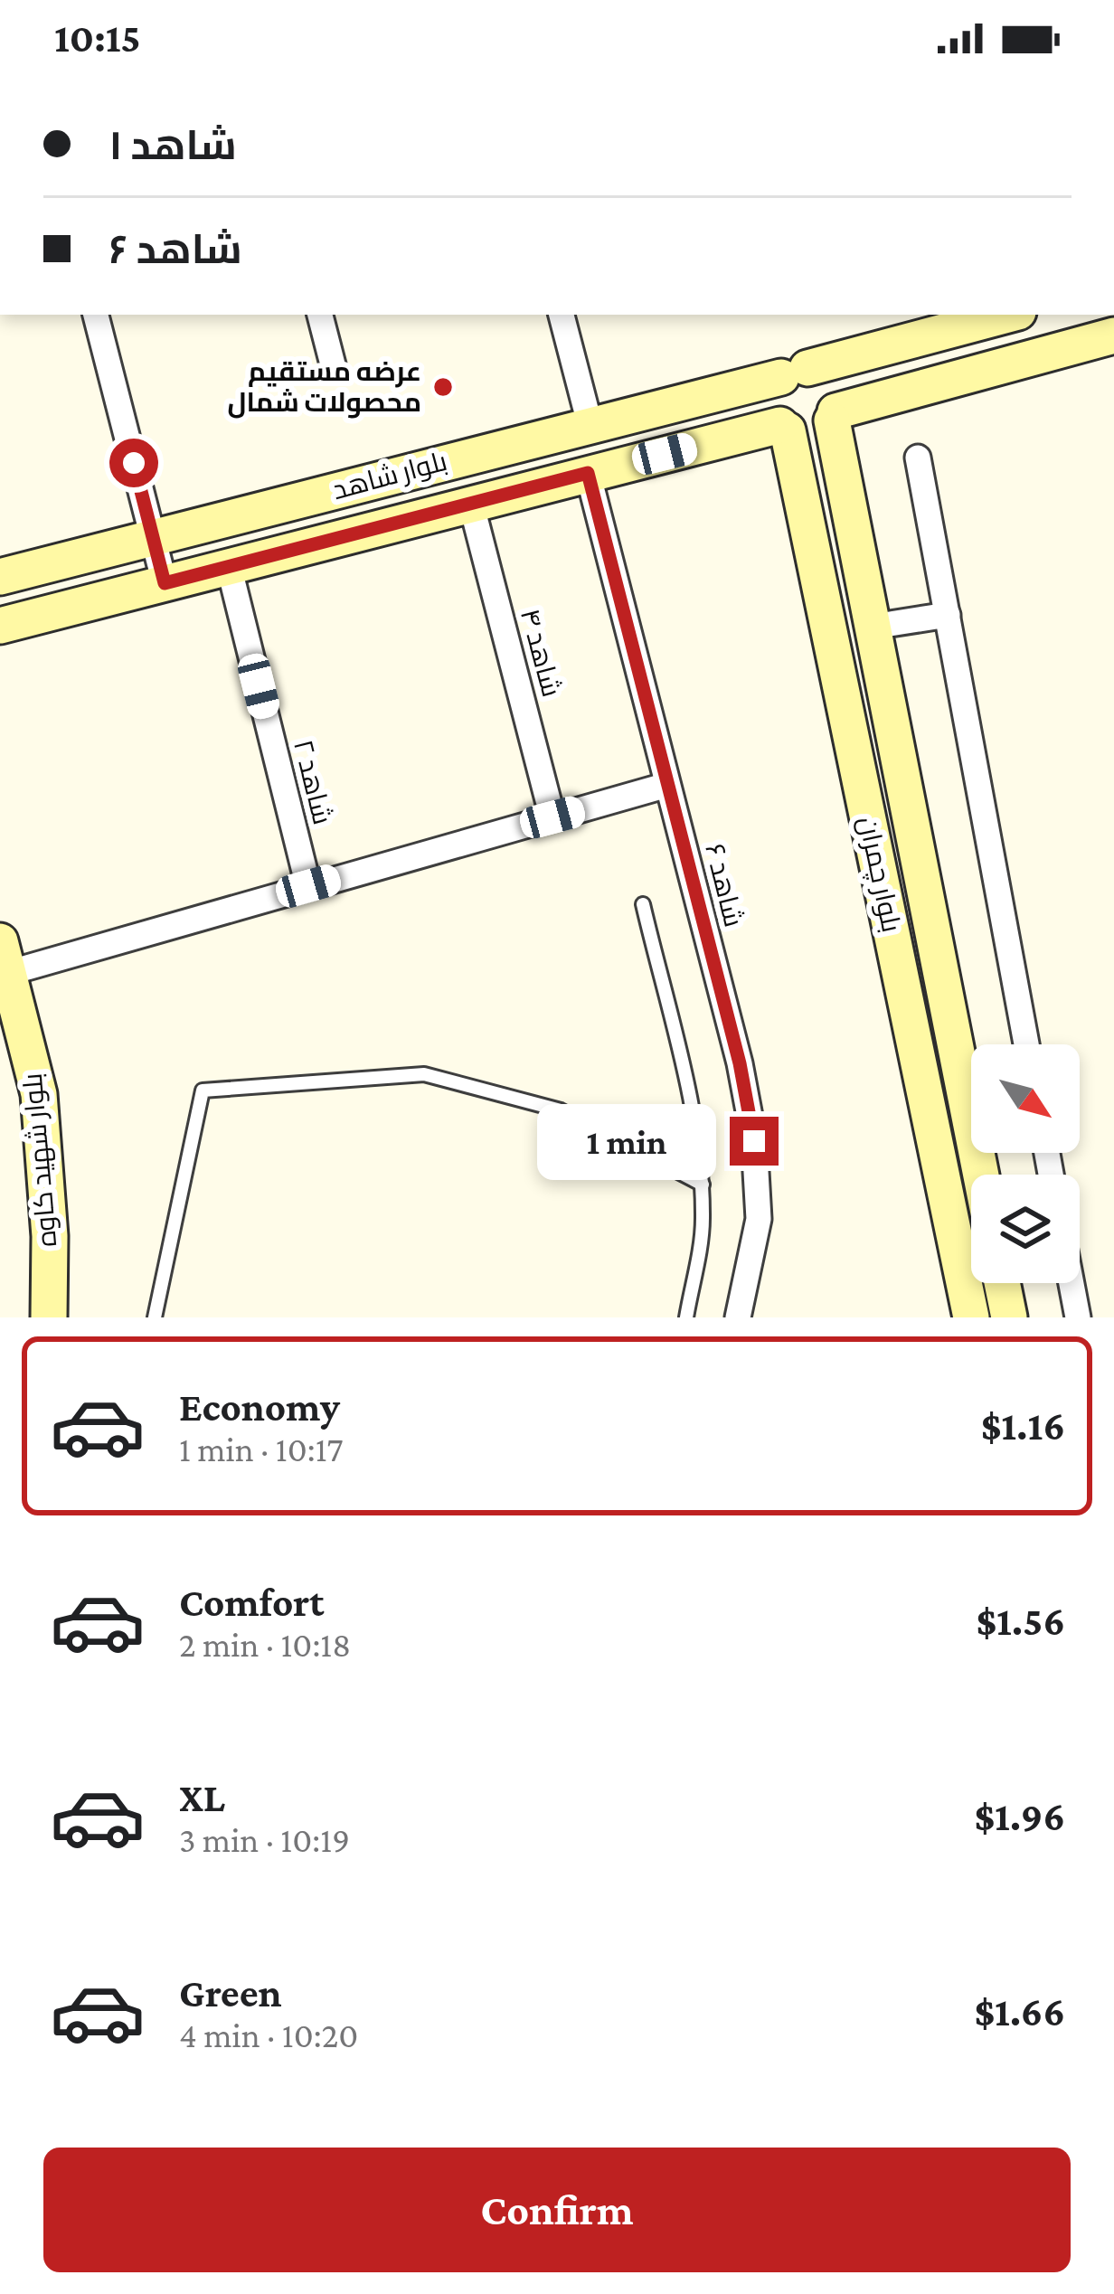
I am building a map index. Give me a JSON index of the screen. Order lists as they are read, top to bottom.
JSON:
{
  "streets": {
    "main road": ["بلوار شاهد", "بلوار چمران", "بلوار شهید کاوه"],
    "street": ["شاهد ۴", "شاهد ۲", "شاهد ۶"]
  },
  "crossings": [
    ["بلوار شاهد", "شاهد ۴"],
    ["بلوار شاهد", "شاهد ۲"],
    ["بلوار شاهد", "بلوار چمران"],
    ["بلوار شاهد", "شاهد ۶"]
  ],
  "places": ["عرضه مستقیم محصولات شمال"],
  "north": "bottom right",
  "page": {
    "status": "10:15",
    "banner": ["شاهد ۱", "شاهد ۶"],
    "bubble": "1 min",
    "list": [
      {
        "name": "Economy",
        "note": "1 min · 10:17",
        "value": "$1.16"
      },
      {
        "name": "Comfort",
        "note": "2 min · 10:18",
        "value": "$1.56"
      },
      {
        "name": "XL",
        "note": "3 min · 10:19",
        "value": "$1.96"
      },
      {
        "name": "Green",
        "note": "4 min · 10:20",
        "value": "$1.66"
      }
    ],
    "buttons": "Confirm"
  }
}
